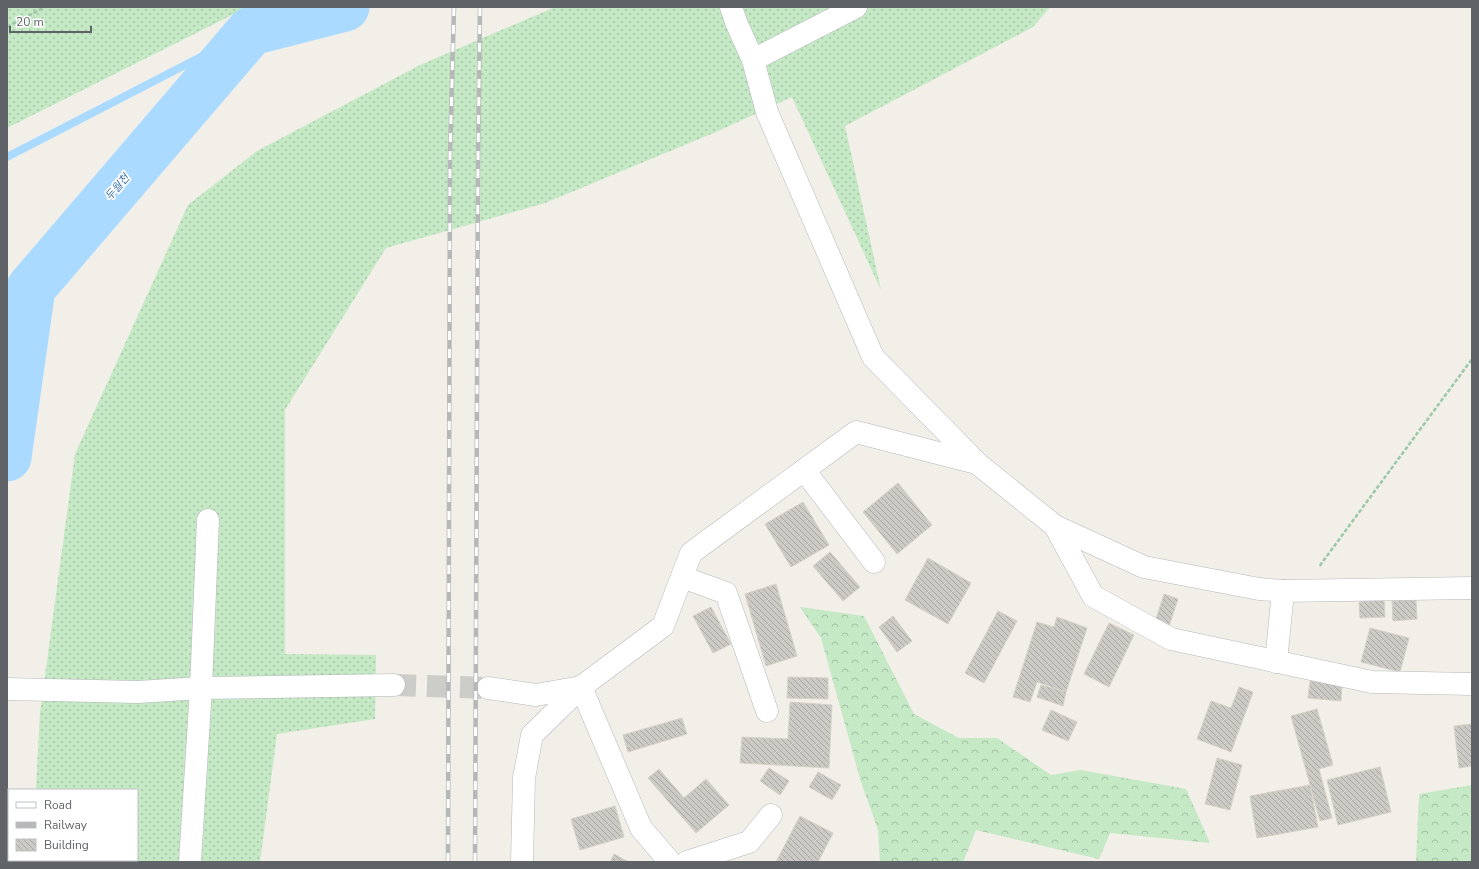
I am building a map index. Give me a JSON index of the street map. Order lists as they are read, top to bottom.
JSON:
{
  "water": ["두월천"],
  "legend": ["Road", "Railway", "Building"],
  "scale_bar": "20 m"
}
